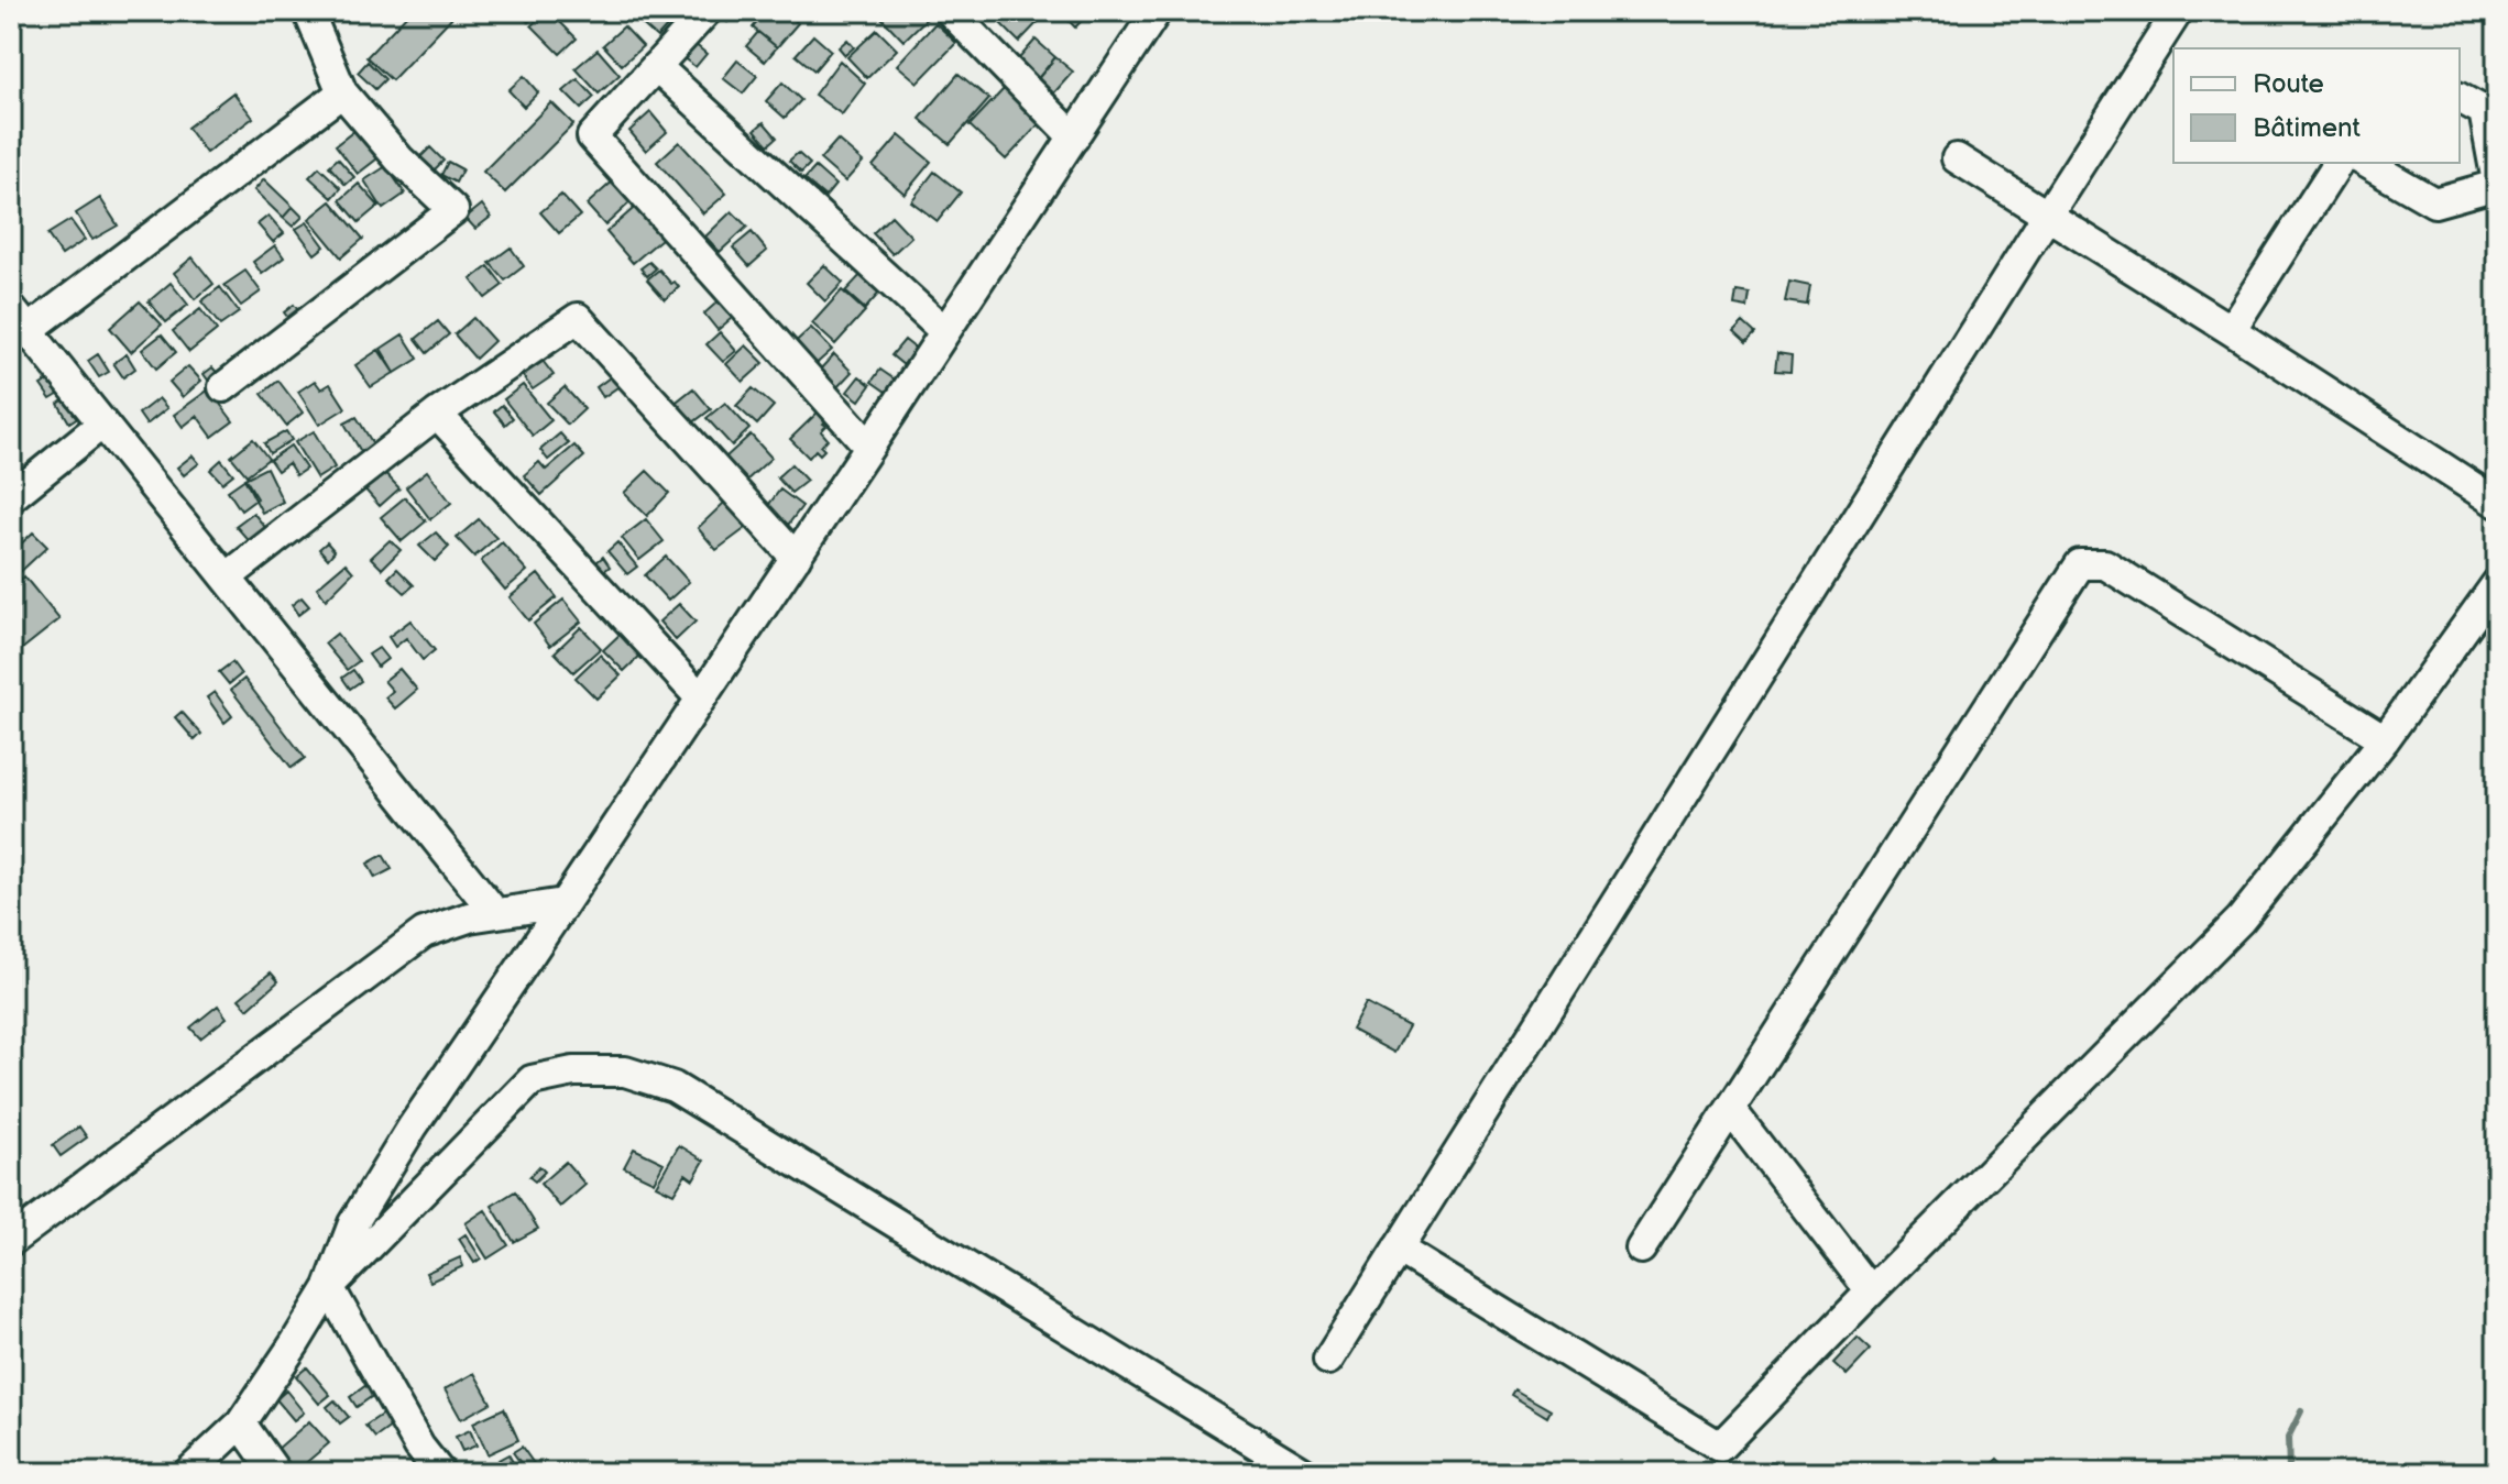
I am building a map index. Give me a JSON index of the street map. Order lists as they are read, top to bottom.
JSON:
{
  "legend": ["Route", "Bâtiment"]
}
